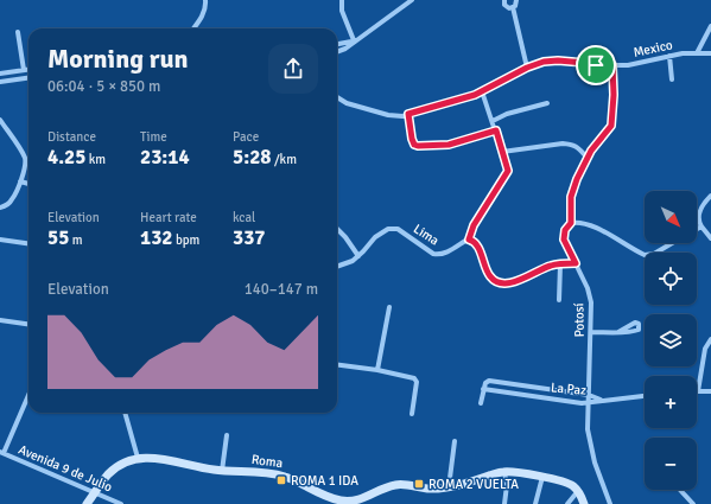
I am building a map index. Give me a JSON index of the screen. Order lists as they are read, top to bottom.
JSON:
{
  "streets": {
    "main road": ["Roma"],
    "street": [
      "Mexico",
      "Lima",
      "Potosí",
      "La Paz",
      "Avenida 9 de Julio"
    ]
  },
  "crossings": [
    ["Mexico", "Potosí"],
    ["Potosí", "La Paz"],
    ["Roma", "Avenida 9 de Julio"]
  ],
  "places": {
    "transit": ["ROMA 1 IDA", "ROMA 2 VUELTA"]
  },
  "north": "bottom right",
  "page": {
    "heading": ["Morning run", "06:04 · 5 × 850 m"],
    "stats": [
      ["Distance", "4.25 km"],
      ["Time", "23:14"],
      ["Pace", "5:28 /km"],
      ["Elevation", "55 m"],
      ["Heart rate", "132 bpm"],
      ["kcal", "337"]
    ],
    "map_buttons": ["+", "−"],
    "chart": ["Elevation", "140–147 m"]
  }
}
